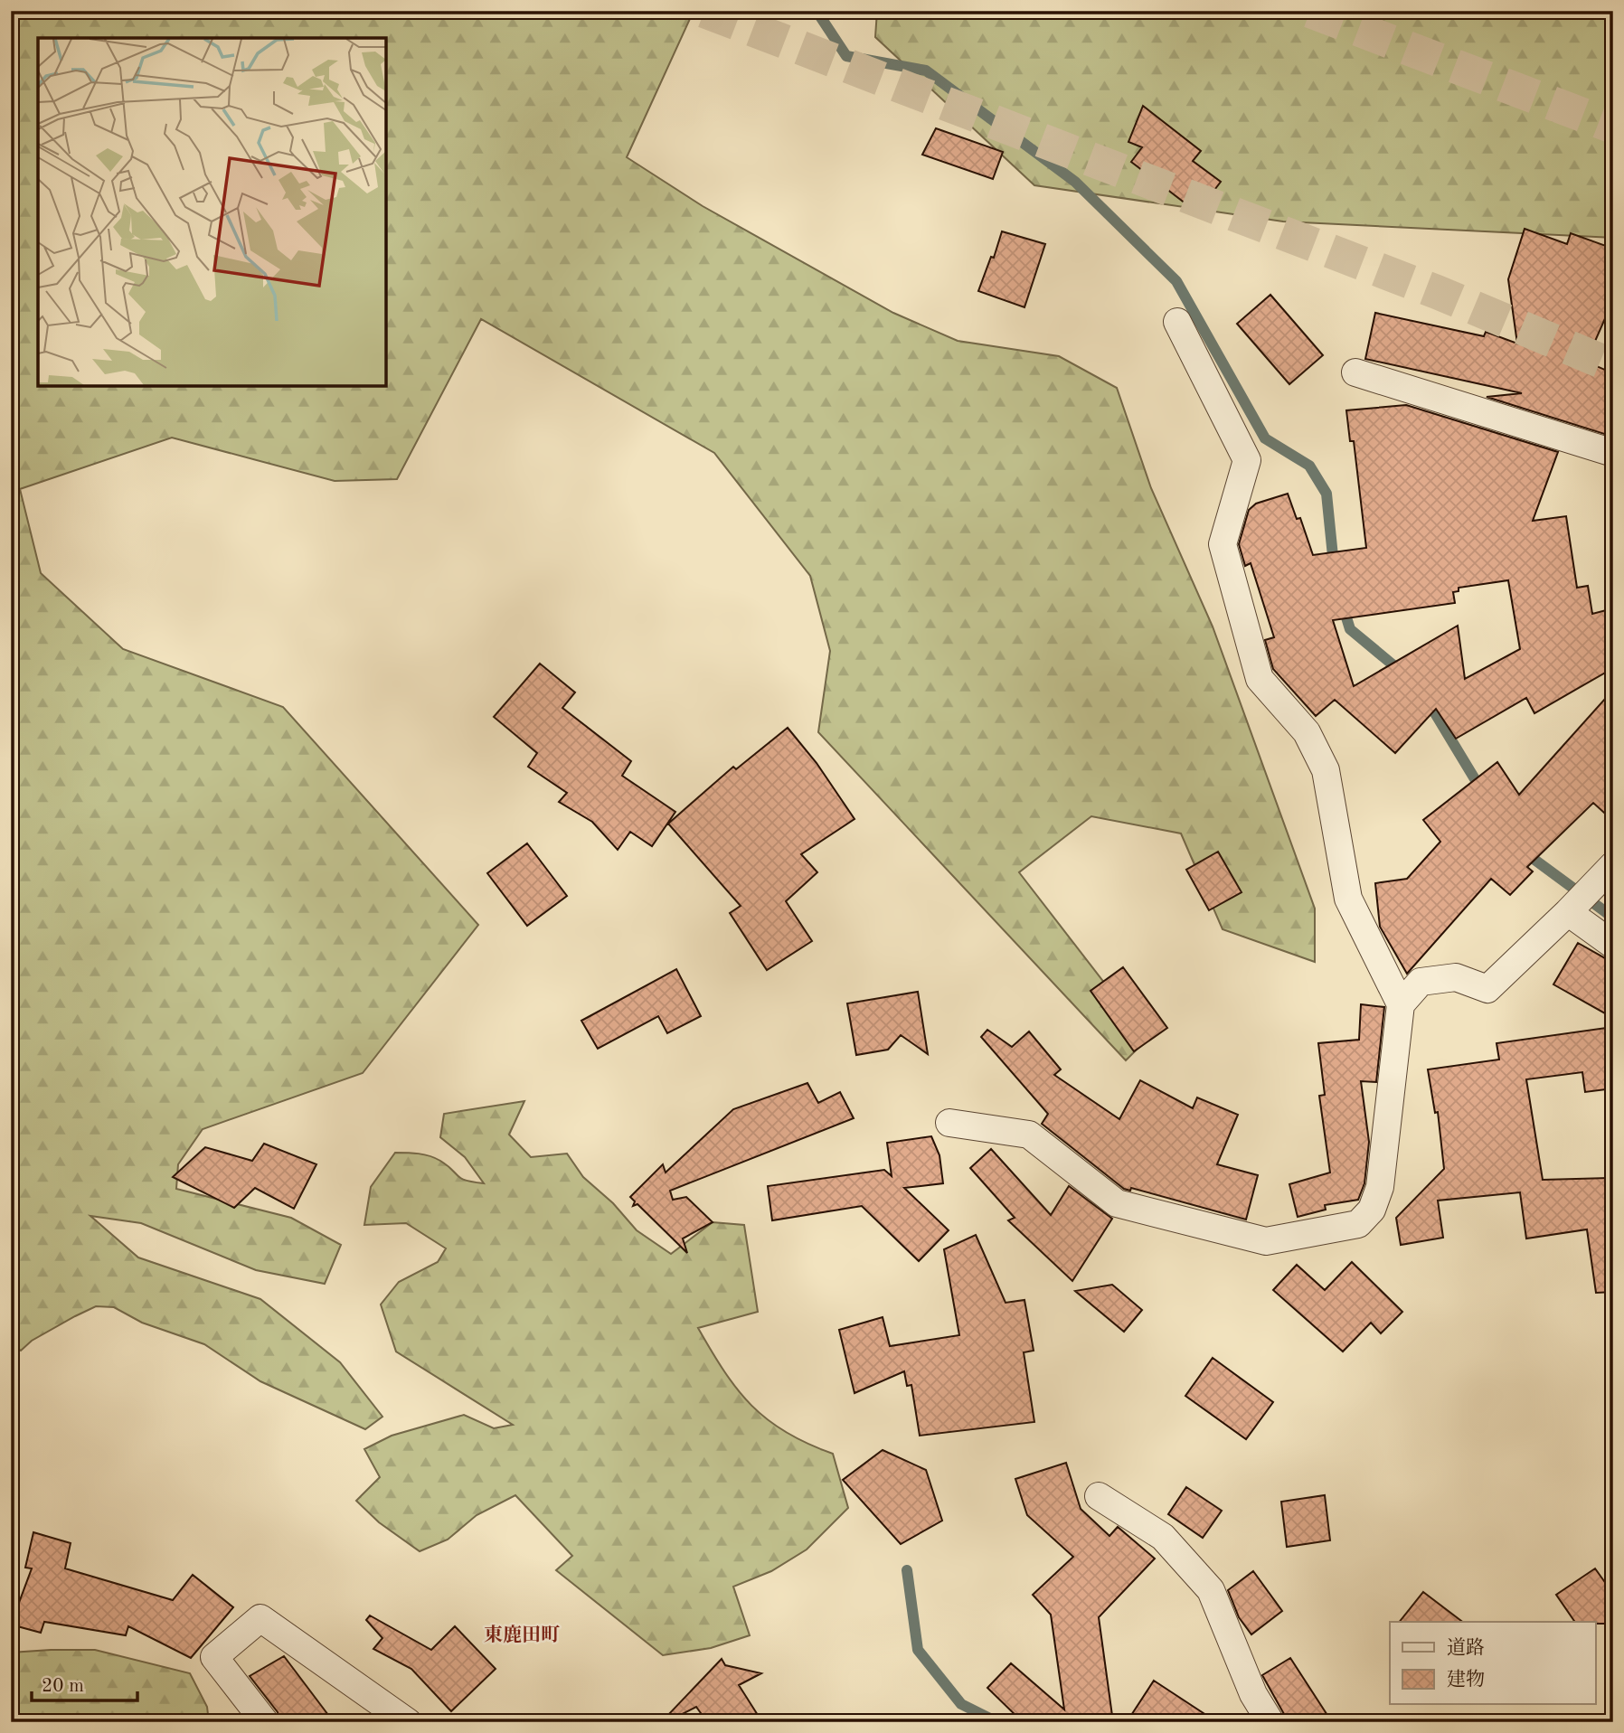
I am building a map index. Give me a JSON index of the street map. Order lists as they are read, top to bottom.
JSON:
{
  "districts": ["東鹿田町"],
  "legend": ["道路", "建物"],
  "scale_bar": "20 m"
}
